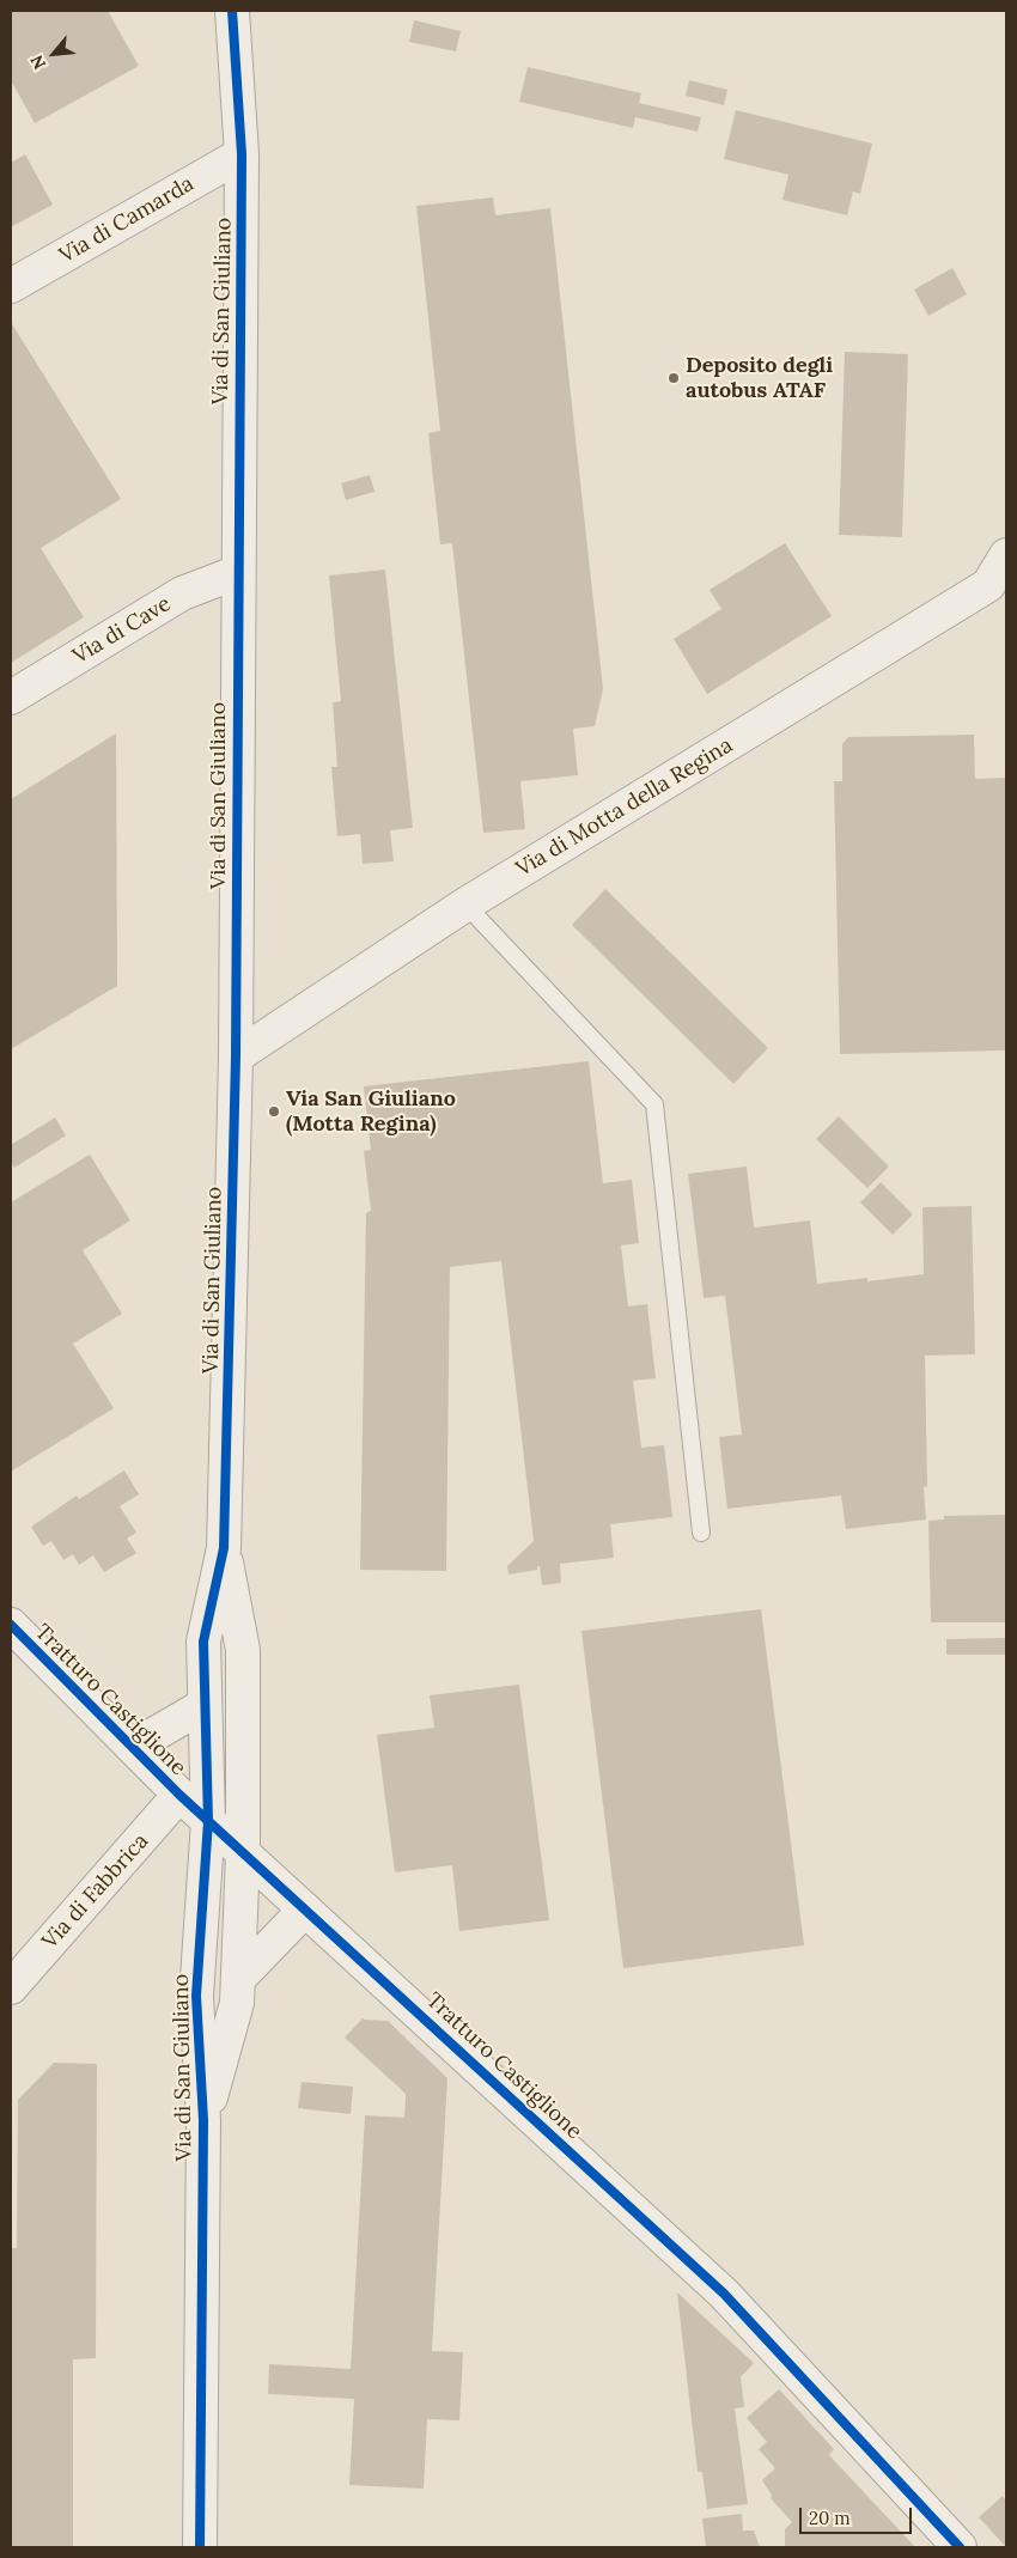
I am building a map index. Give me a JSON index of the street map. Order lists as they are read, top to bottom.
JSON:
{
  "streets": {
    "street": [
      "Via di Camarda",
      "Via di San Giuliano",
      "Via di Cave",
      "Via di Motta della Regina",
      "Tratturo Castiglione",
      "Via di Fabbrica"
    ]
  },
  "crossings": [
    ["Via di Camarda", "Via di San Giuliano"],
    ["Via di San Giuliano", "Via di Cave"],
    ["Via di San Giuliano", "Via di Motta della Regina"],
    ["Via di San Giuliano", "Tratturo Castiglione"],
    ["Tratturo Castiglione", "Via di Fabbrica"]
  ],
  "places": ["Deposito degli autobus ATAF", "Via San Giuliano (Motta Regina)"],
  "scale_bar": "20 m",
  "north": "bottom left"
}
